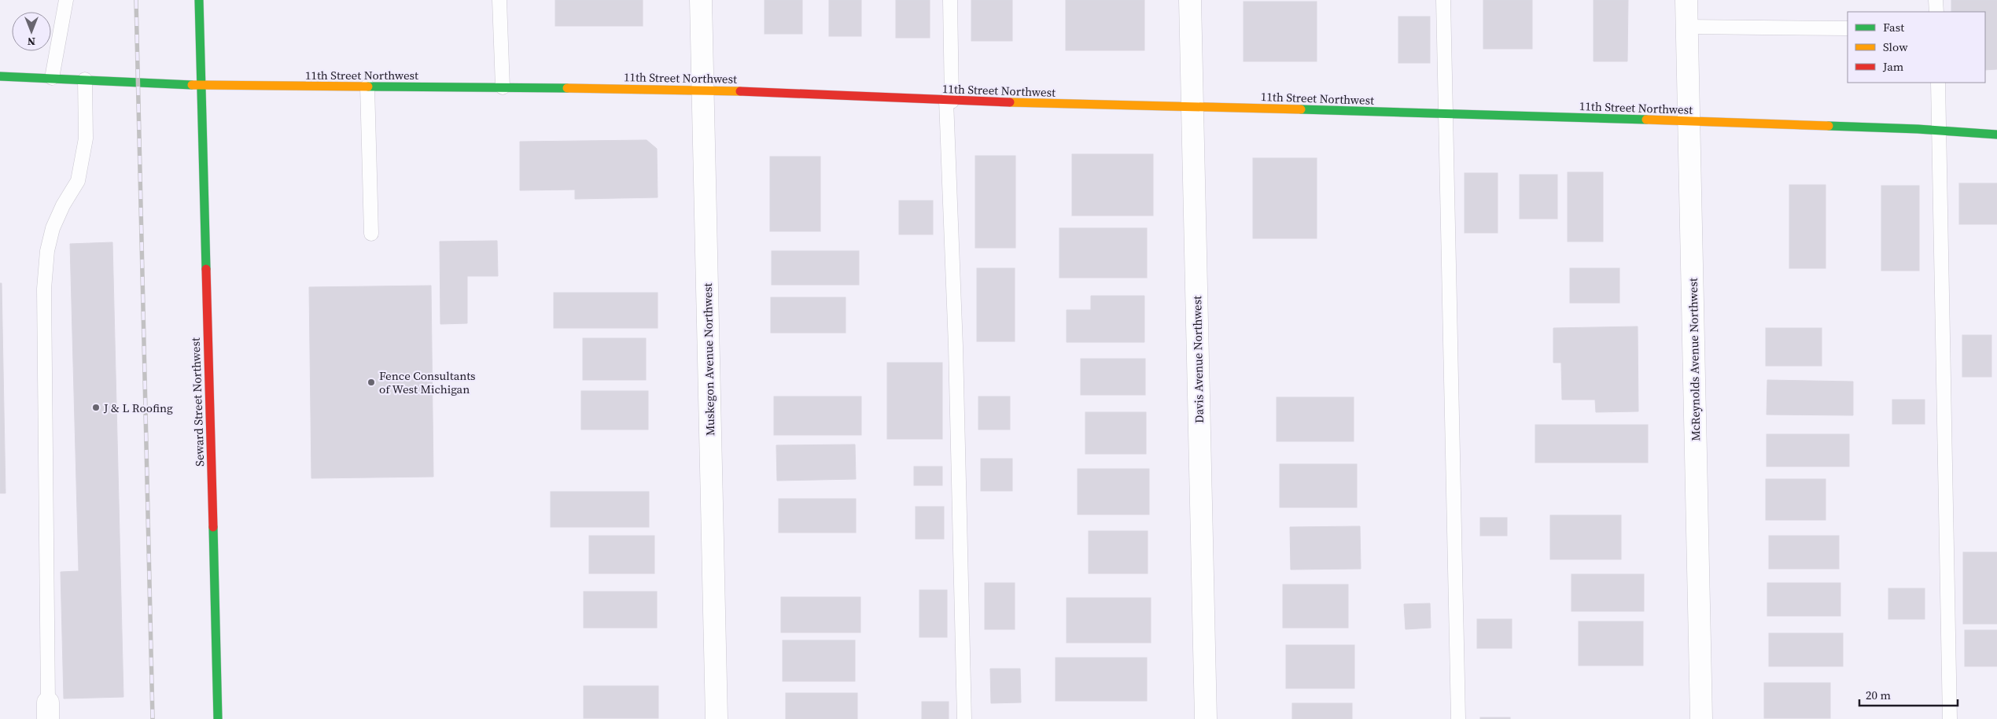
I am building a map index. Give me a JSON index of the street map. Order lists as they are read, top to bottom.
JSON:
{
  "streets": {
    "street": [
      "11th Street Northwest",
      "Muskegon Avenue Northwest",
      "Davis Avenue Northwest",
      "McReynolds Avenue Northwest",
      "Seward Street Northwest"
    ]
  },
  "crossings": [
    ["11th Street Northwest", "Muskegon Avenue Northwest"],
    ["11th Street Northwest", "Davis Avenue Northwest"],
    ["11th Street Northwest", "McReynolds Avenue Northwest"],
    ["11th Street Northwest", "Seward Street Northwest"]
  ],
  "places": ["Fence Consultants of West Michigan", "J & L Roofing"],
  "legend": ["Fast", "Slow", "Jam"],
  "scale_bar": "20 m",
  "north": "bottom"
}
